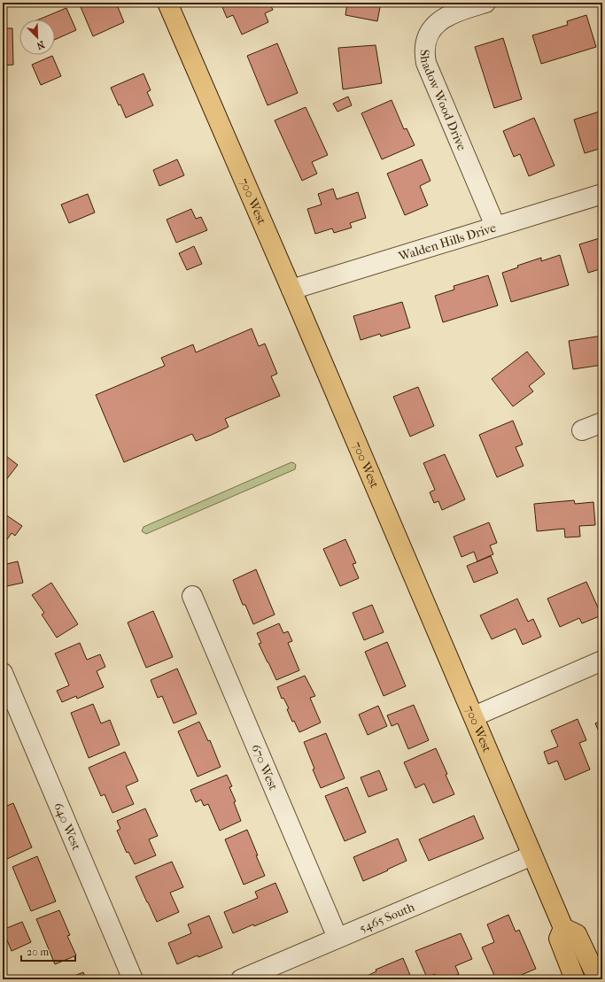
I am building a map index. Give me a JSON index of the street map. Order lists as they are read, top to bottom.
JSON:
{
  "streets": {
    "main road": ["700 West"],
    "street": [
      "Shadow Wood Drive",
      "Walden Hills Drive",
      "670 West",
      "640 West",
      "5465 South"
    ]
  },
  "crossings": [
    ["Shadow Wood Drive", "Walden Hills Drive"],
    ["700 West", "Walden Hills Drive"],
    ["700 West", "5465 South"],
    ["670 West", "5465 South"]
  ],
  "scale_bar": "20 m",
  "north": "bottom right"
}
